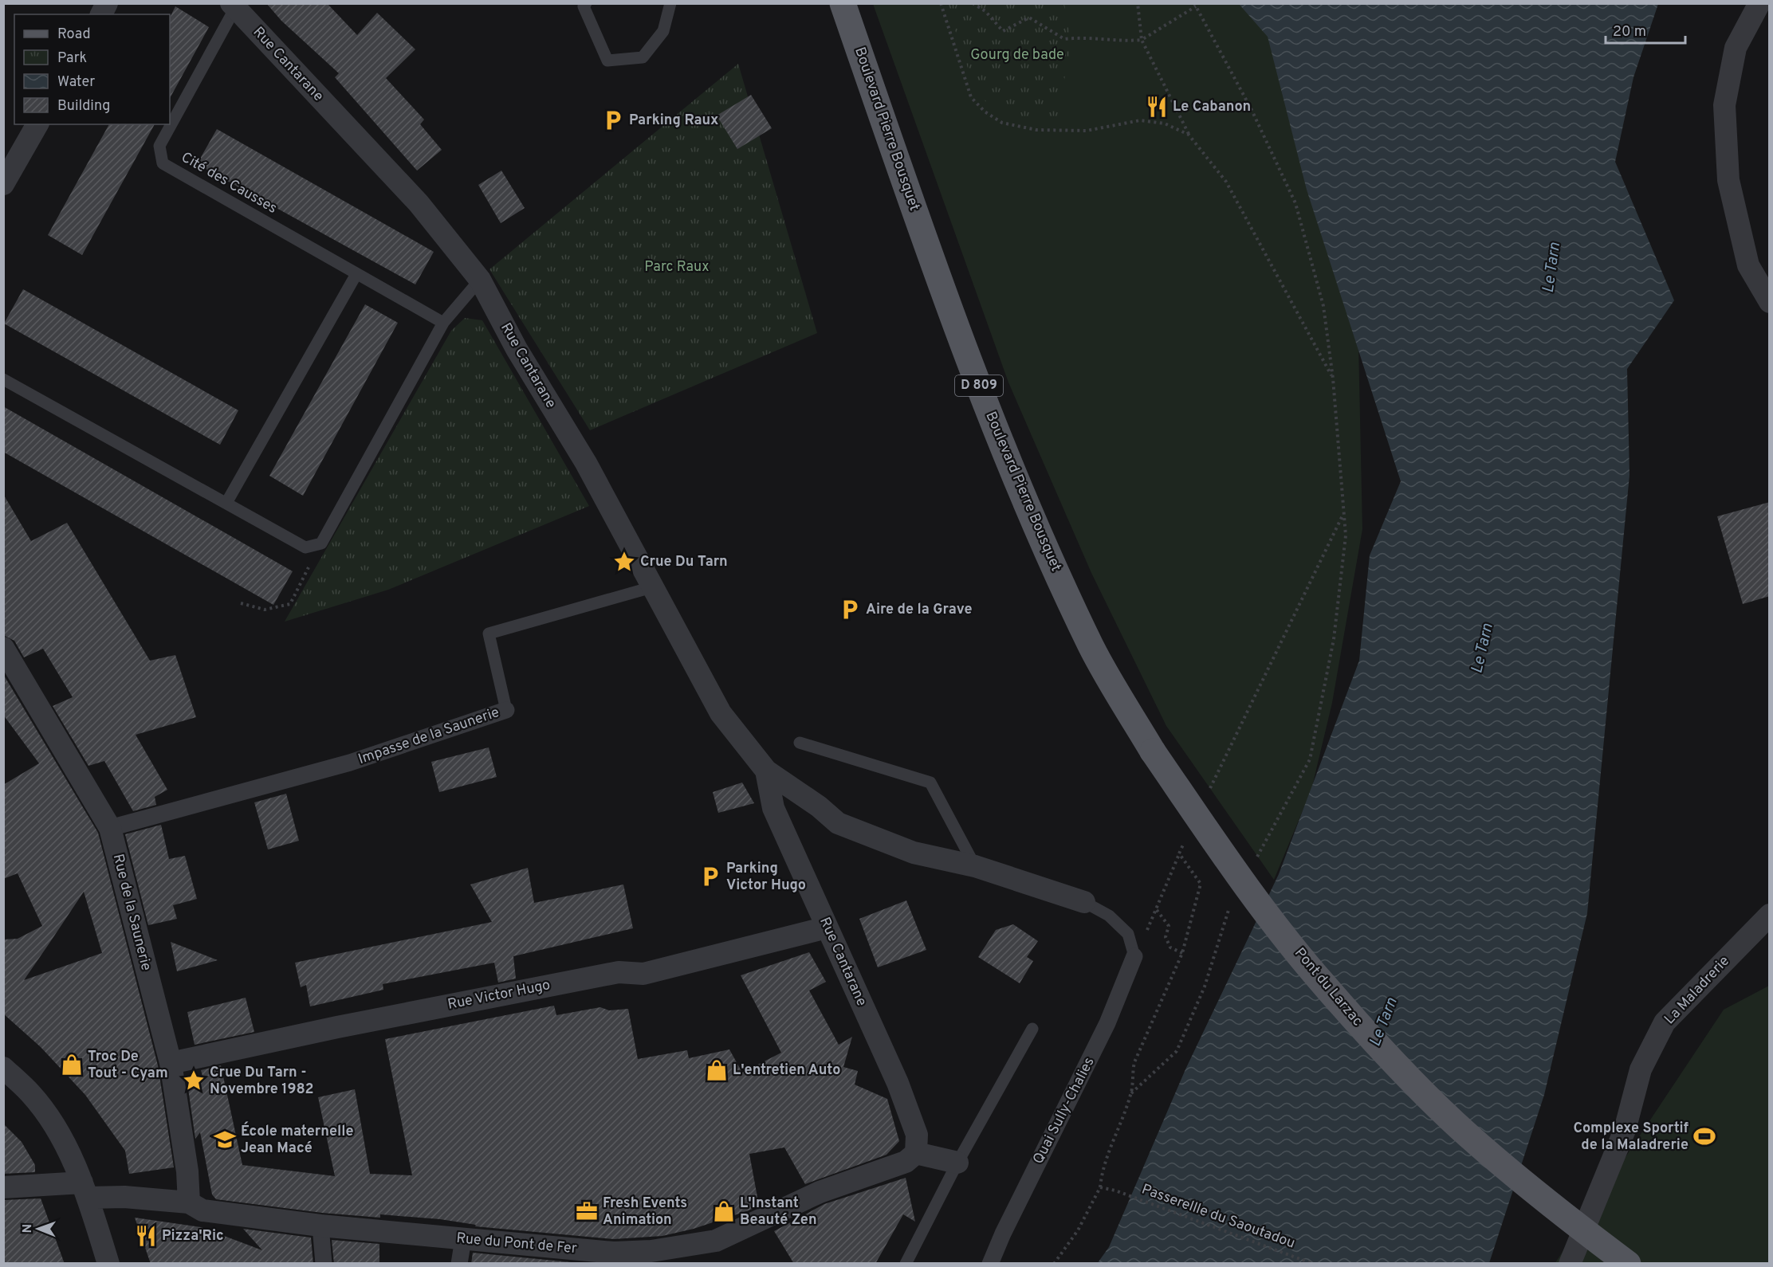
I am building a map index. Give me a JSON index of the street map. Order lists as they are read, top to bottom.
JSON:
{
  "streets": {
    "main road": ["Boulevard Pierre Bousquet", "D 809", "Pont du Larzac"],
    "street": [
      "Rue Cantarane",
      "Impasse de la Saunerie",
      "Rue de la Saunerie",
      "La Maladrerie",
      "Rue Victor Hugo",
      "Quai Sully-Chalies",
      "Rue du Pont de Fer"
    ],
    "lane": ["Cité des Causses"],
    "path": ["Passerellle du Saoutadou"]
  },
  "crossings": [
    ["Rue Cantarane", "Cité des Causses"],
    ["Rue Cantarane", "Impasse de la Saunerie"],
    ["Rue Cantarane", "Rue Victor Hugo"],
    ["Rue Cantarane", "Rue du Pont de Fer"],
    ["Boulevard Pierre Bousquet", "Pont du Larzac"],
    ["Impasse de la Saunerie", "Rue de la Saunerie"],
    ["Rue de la Saunerie", "Rue Victor Hugo"],
    ["Rue de la Saunerie", "Rue du Pont de Fer"]
  ],
  "water": ["Le Tarn"],
  "parks": ["Gourg de bade", "Parc Raux"],
  "places": {
    "restaurant": ["Le Cabanon", "Pizza'Ric"],
    "parking": ["Parking Raux", "Aire de la Grave", "Parking Victor Hugo"],
    "place": ["Crue Du Tarn", "Crue Du Tarn - Novembre 1982"],
    "shop": ["Troc De Tout - Cyam", "L'entretien Auto", "L'Instant Beauté Zen"],
    "sports": ["Complexe Sportif de la Maladrerie"],
    "school or university": ["École maternelle Jean Macé"],
    "office": ["Fresh Events Animation"]
  },
  "legend": [
    "Road",
    "Park",
    "Water",
    "Building"
  ],
  "scale_bar": "20 m",
  "north": "left"
}
